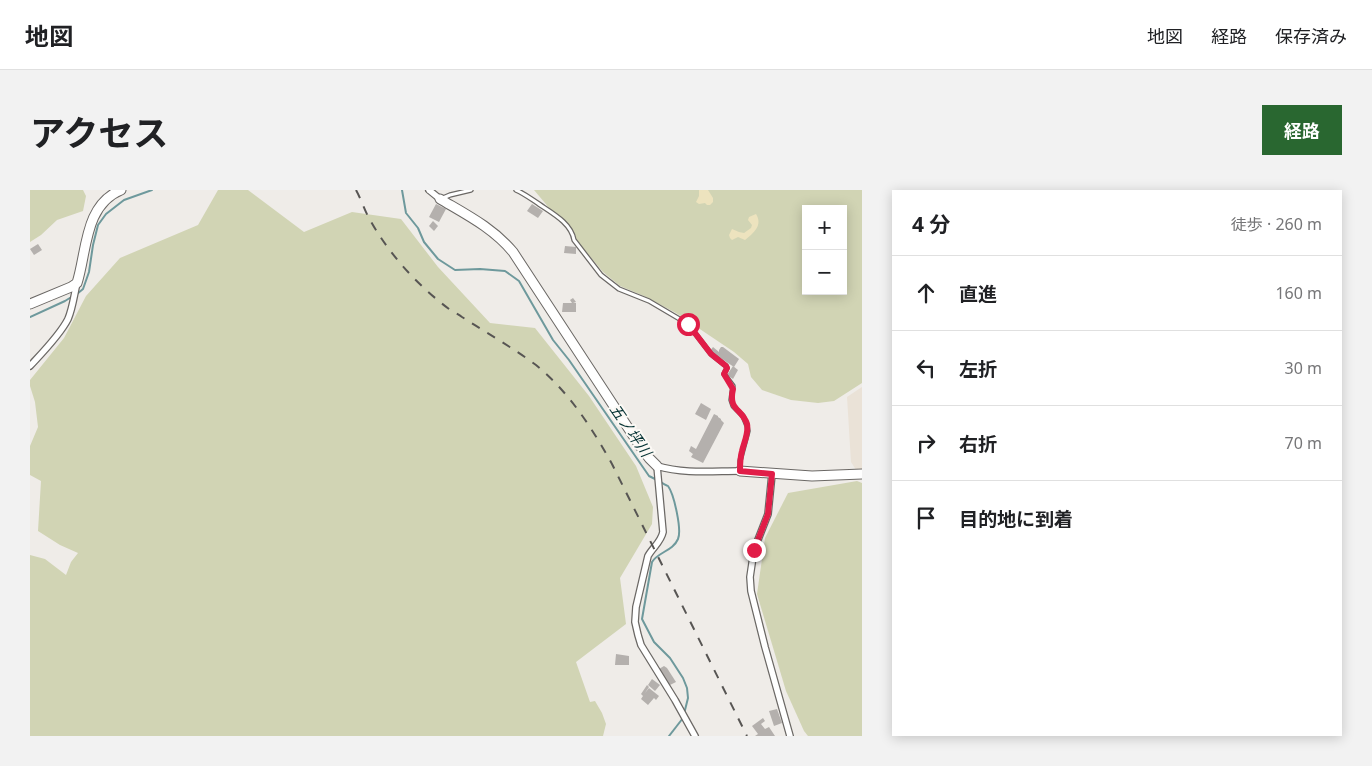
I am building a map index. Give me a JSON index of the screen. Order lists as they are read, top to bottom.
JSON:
{
  "water": ["五ノ坪川"],
  "page": {
    "header": "地図",
    "nav": ["地図", "経路", "保存済み"],
    "title": "アクセス",
    "buttons": "経路",
    "heading": ["4 分", "徒歩 · 260 m"],
    "map_buttons": ["+", "−"],
    "list": [
      ["直進", "160 m"],
      ["左折", "30 m"],
      ["右折", "70 m"],
      "目的地に到着"
    ]
  }
}
